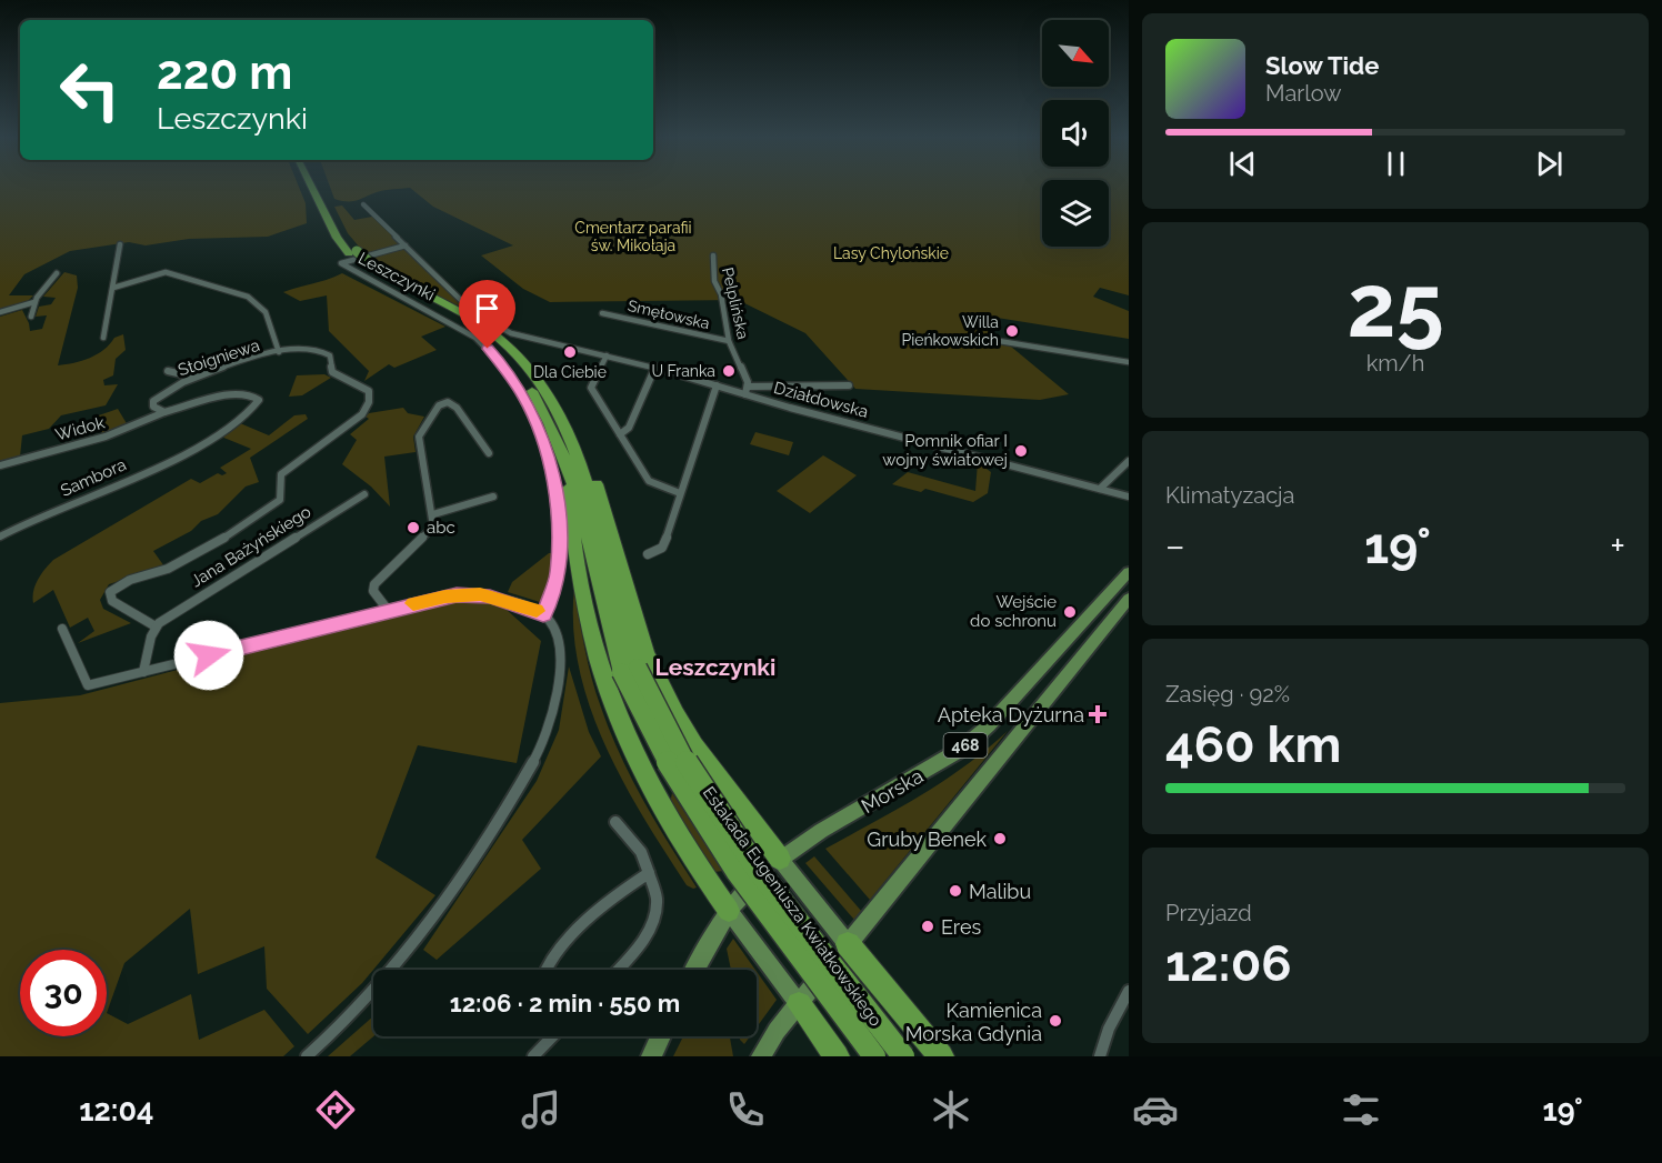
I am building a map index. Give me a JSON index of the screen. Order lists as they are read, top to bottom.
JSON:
{
  "streets": {
    "highway": ["Estakada Eugeniusza Kwiatkowskiego"],
    "main road": ["468", "Morska"],
    "street": [
      "Leszczynki",
      "Pelplińska",
      "Smętowska",
      "Stoigniewa",
      "Działdowska",
      "Widok",
      "Sambora",
      "Jana Bażyńskiego"
    ]
  },
  "crossings": [
    ["Leszczynki", "Działdowska"],
    ["Pelplińska", "Smętowska"],
    ["Pelplińska", "Działdowska"],
    ["Stoigniewa", "Widok"],
    ["Stoigniewa", "Sambora"],
    ["Widok", "Sambora"]
  ],
  "districts": ["Leszczynki"],
  "parks": ["Cmentarz parafii św. Mikołaja", "Lasy Chylońskie"],
  "places": {
    "other": [
      "Willa Pieńkowskich",
      "Dla Ciebie",
      "U Franka",
      "Pomnik ofiar I wojny światowej",
      "abc",
      "Wejście do schronu",
      "Gruby Benek",
      "Malibu",
      "Eres",
      "Kamienica Morska Gdynia"
    ],
    "health": ["Apteka Dyżurna"]
  },
  "north": "bottom right",
  "page": {
    "turn": ["220 m", "Leszczynki"],
    "song": ["Slow Tide", "Marlow"],
    "tile": [
      ["25", "km/h"],
      "Klimatyzacja",
      ["Zasięg · 92%", "460 km"],
      ["Przyjazd", "12:06"]
    ],
    "heat": ["−", "19°", "+"],
    "limit": "30",
    "trip": "12:06 · 2 min · 550 m",
    "tabs": ["12:04", "19°"]
  }
}
